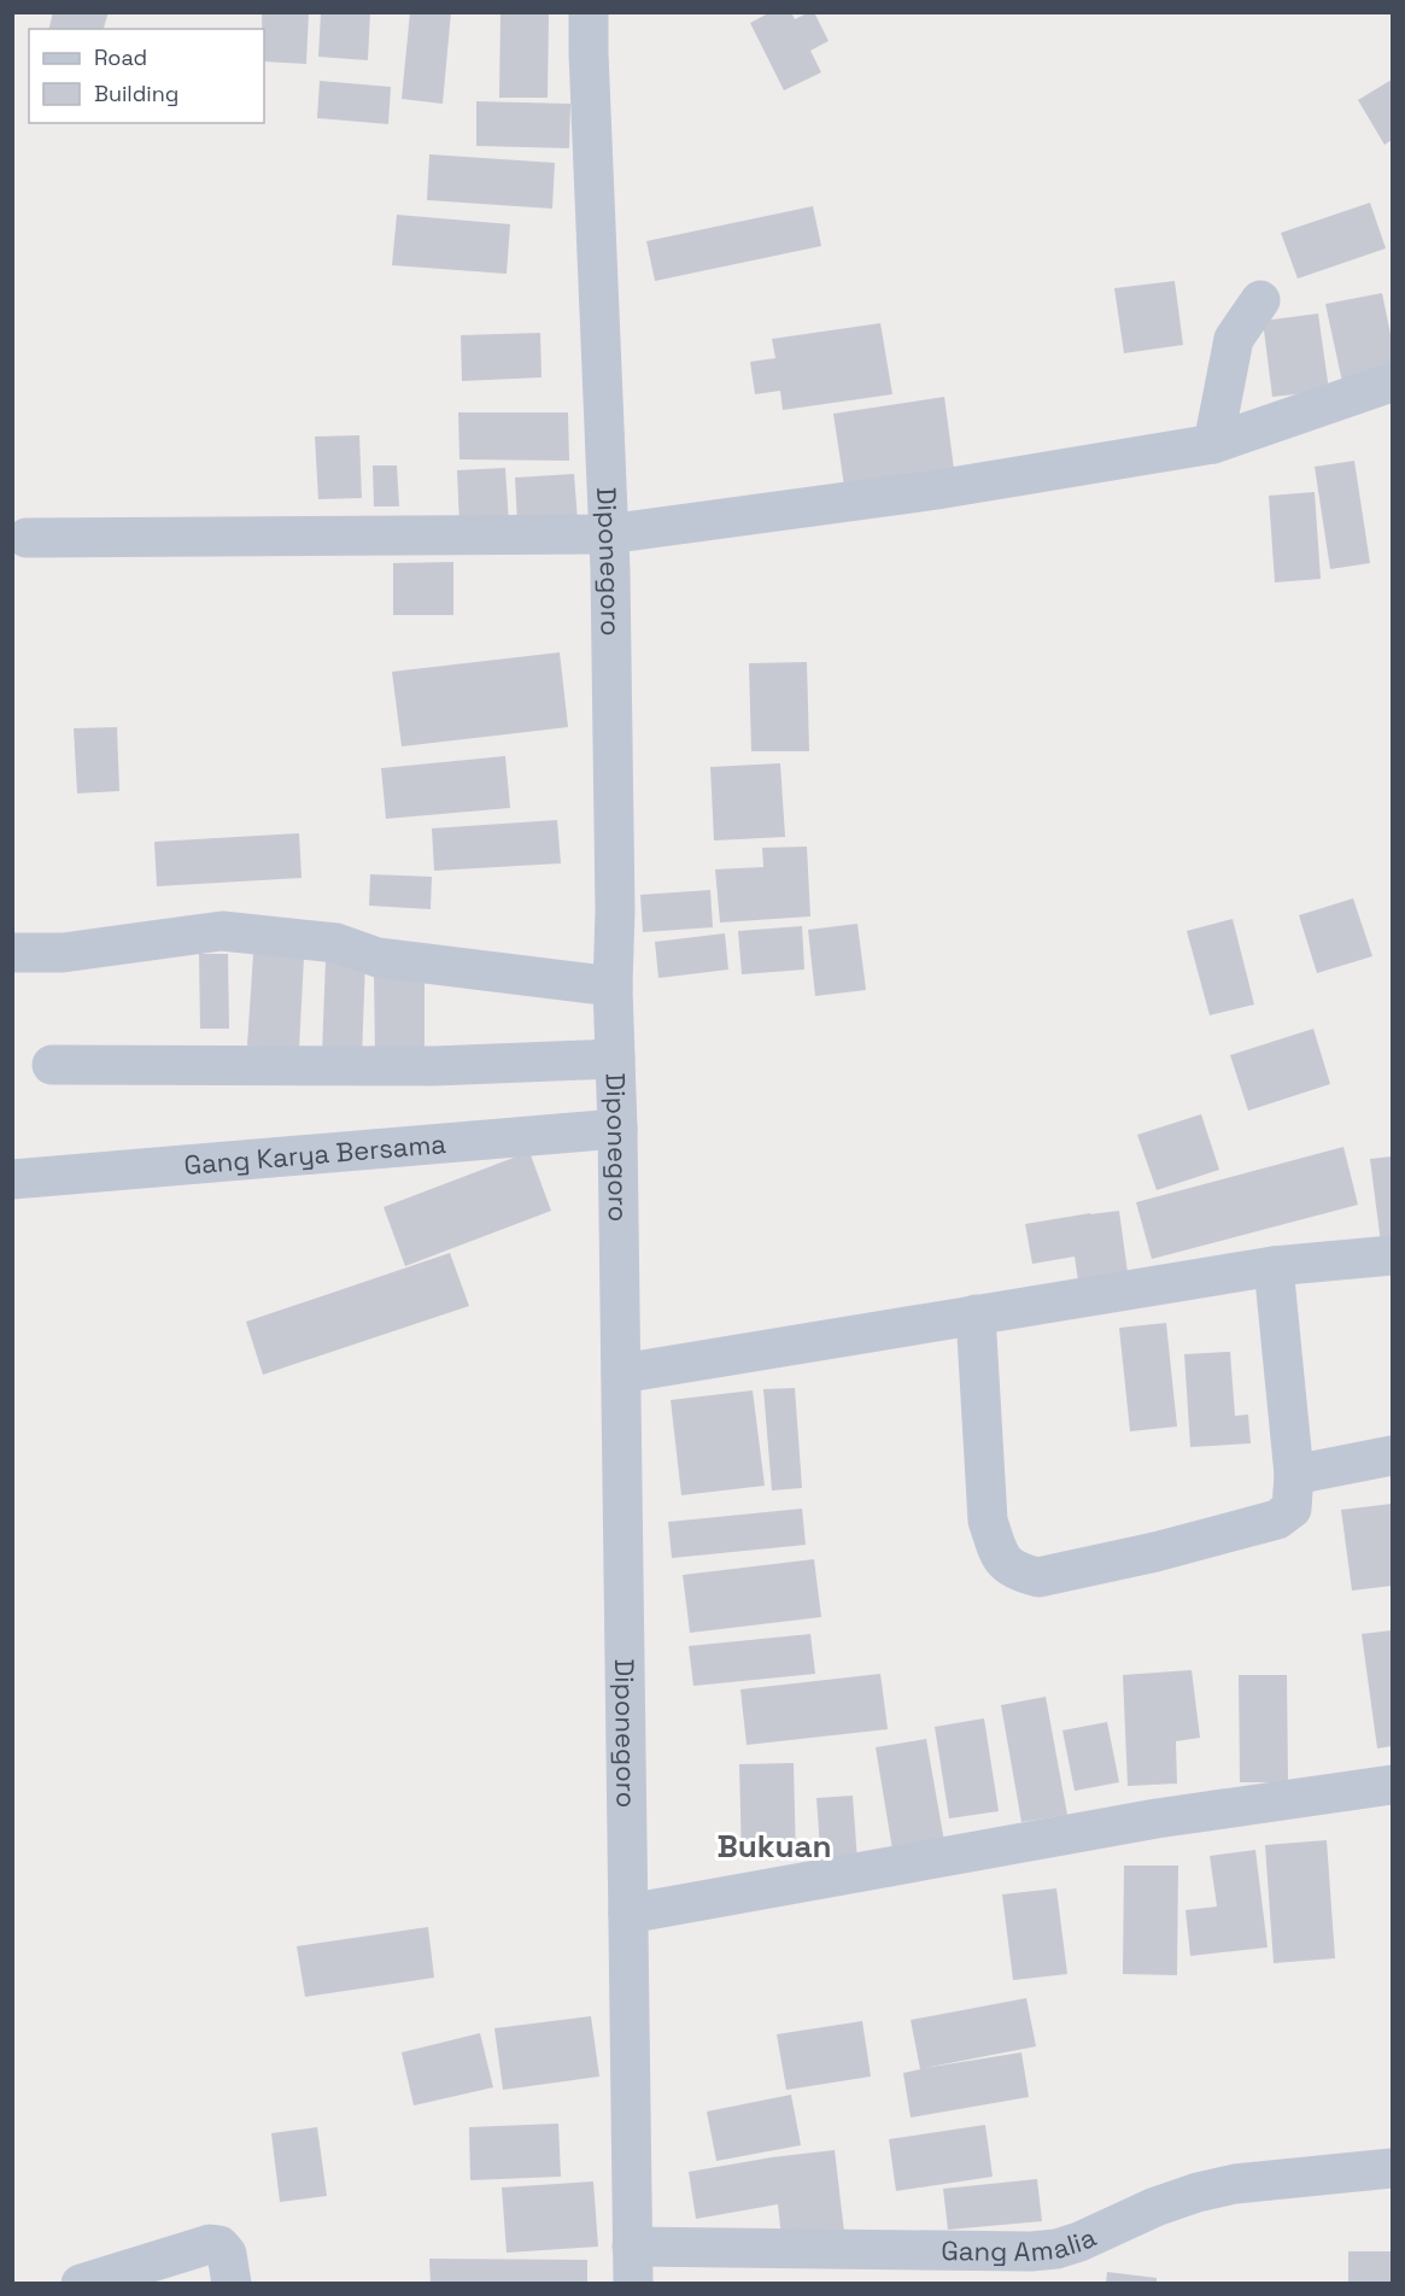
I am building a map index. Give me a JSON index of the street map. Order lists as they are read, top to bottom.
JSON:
{
  "streets": {
    "street": ["Diponegoro", "Gang Karya Bersama", "Gang Amalia"]
  },
  "crossings": [
    ["Diponegoro", "Gang Karya Bersama"],
    ["Diponegoro", "Gang Amalia"]
  ],
  "districts": ["Bukuan"],
  "legend": ["Road", "Building"]
}
